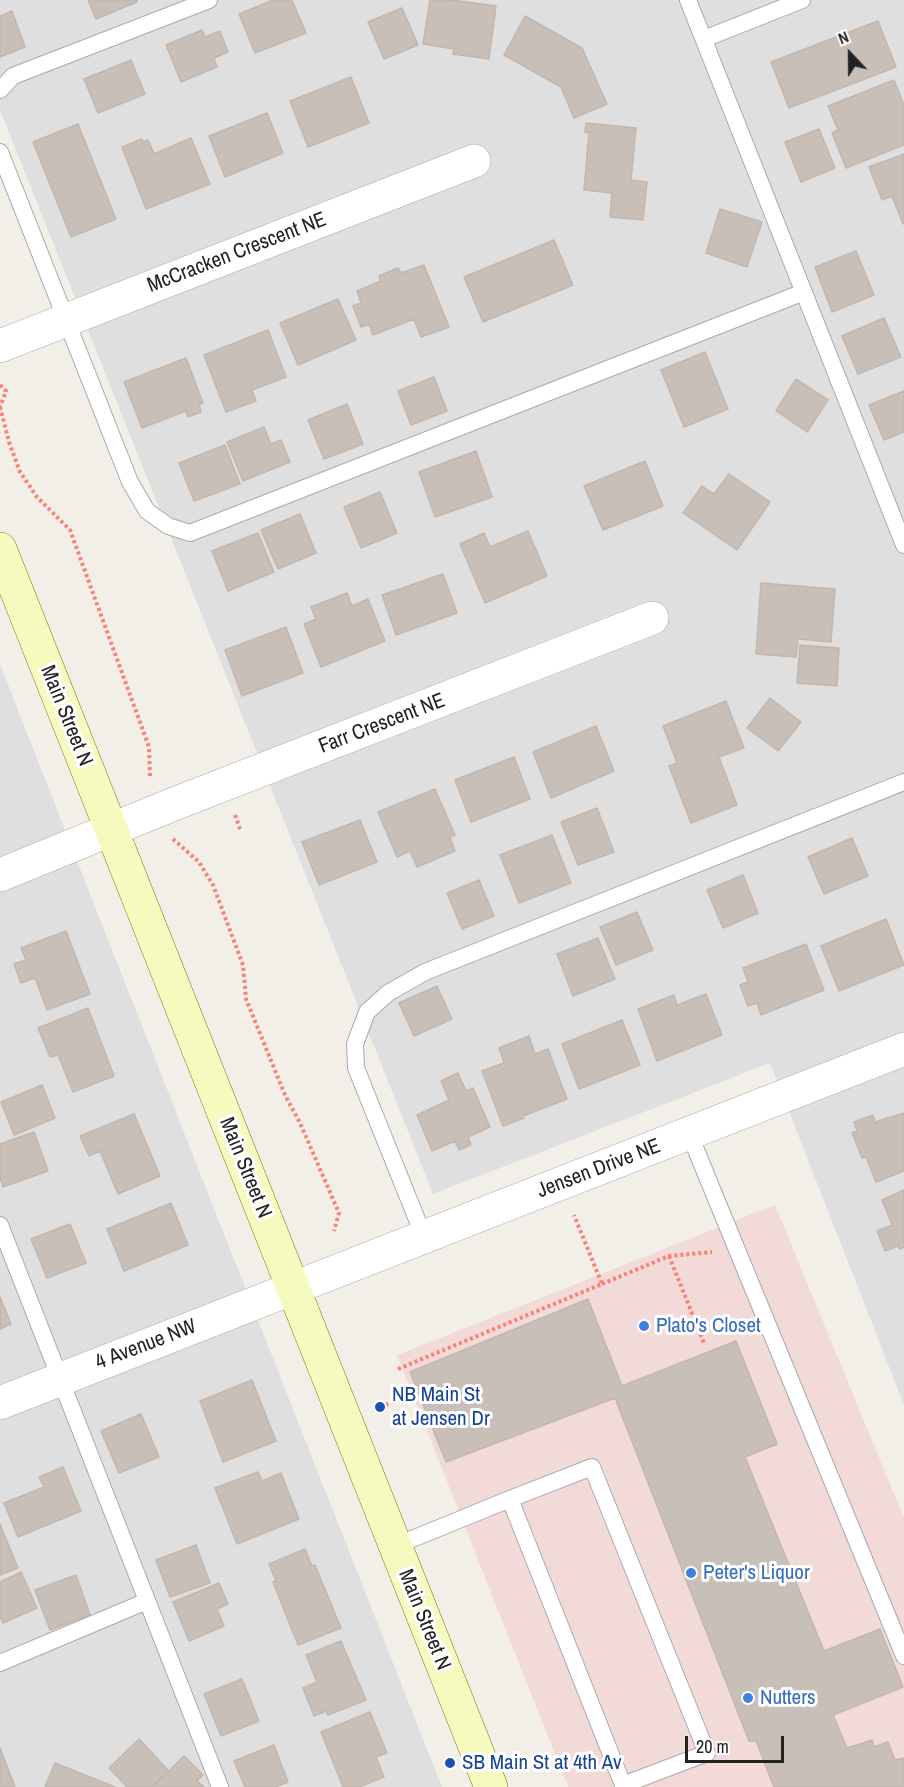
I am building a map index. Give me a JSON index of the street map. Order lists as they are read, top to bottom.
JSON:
{
  "streets": {
    "main road": ["Main Street N"],
    "street": [
      "McCracken Crescent NE",
      "Farr Crescent NE",
      "Jensen Drive NE",
      "4 Avenue NW"
    ]
  },
  "crossings": [
    ["Main Street N", "Farr Crescent NE"],
    ["Main Street N", "Jensen Drive NE"],
    ["Main Street N", "4 Avenue NW"],
    ["Jensen Drive NE", "4 Avenue NW"]
  ],
  "places": [
    "Plato's Closet",
    "NB Main St at Jensen Dr",
    "Peter's Liquor",
    "Nutters",
    "SB Main St at 4th Av"
  ],
  "scale_bar": "20 m",
  "north": "top"
}
